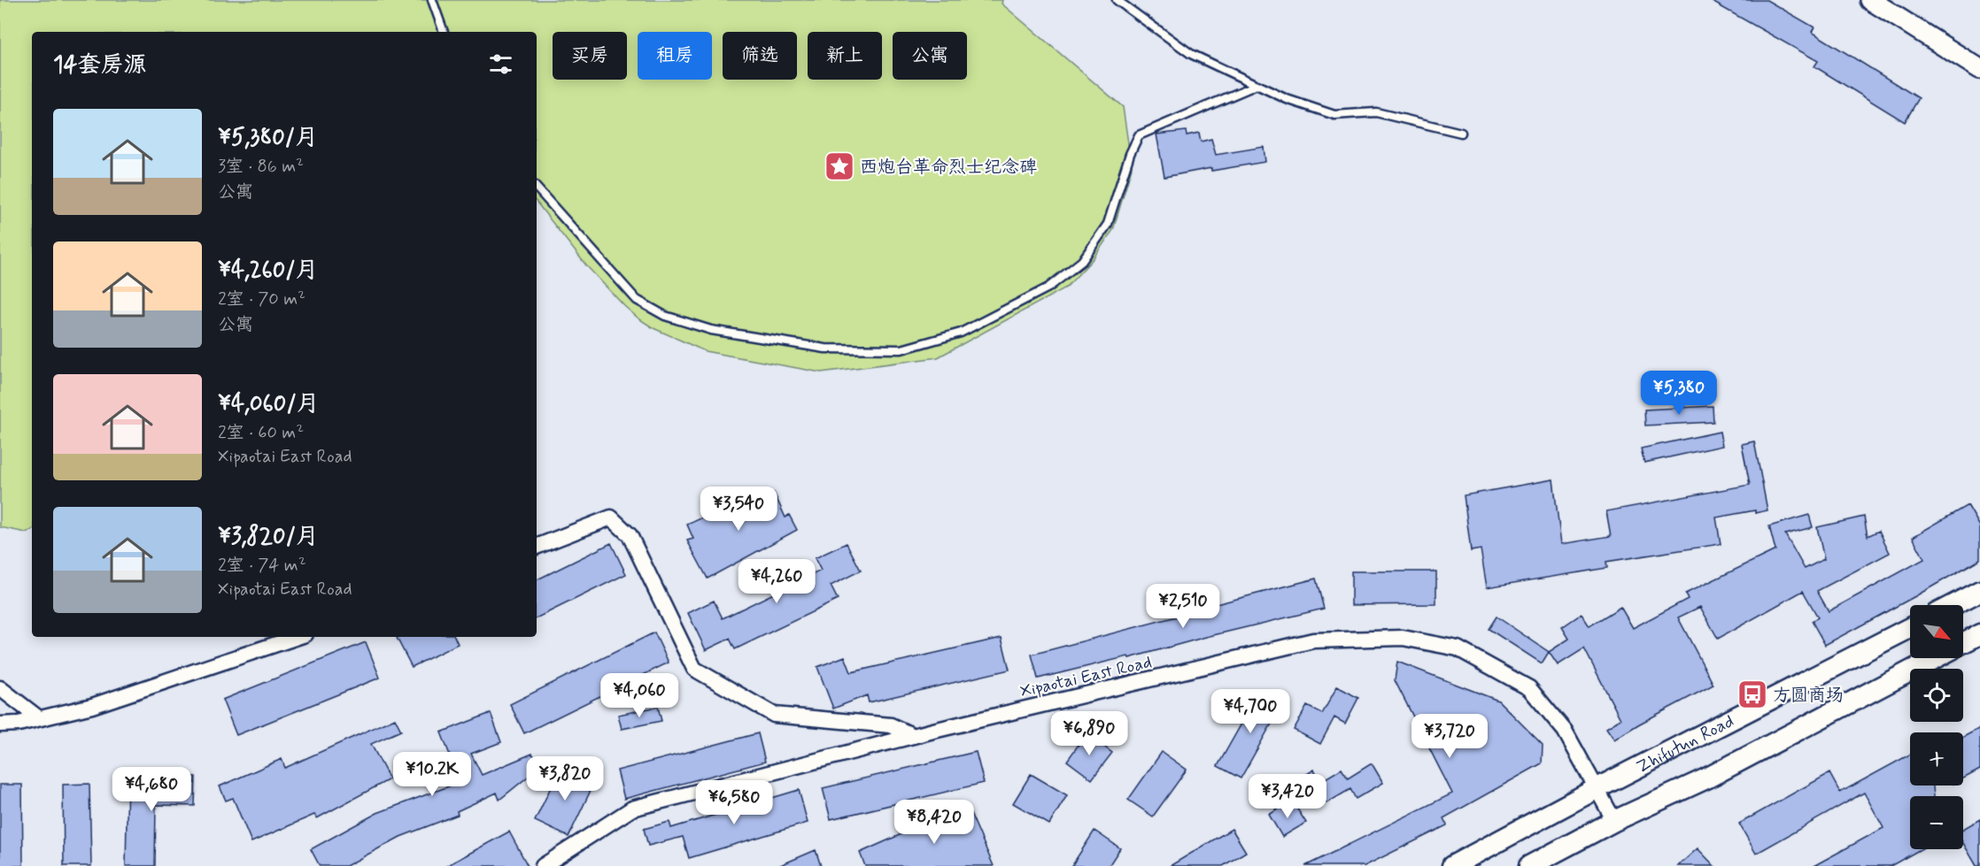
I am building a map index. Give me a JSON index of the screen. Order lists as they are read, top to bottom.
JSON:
{
  "streets": {
    "main road": ["Zhifutun Road"],
    "street": ["Xipaotai East Road"]
  },
  "crossings": [
    ["Xipaotai East Road", "Zhifutun Road"]
  ],
  "places": {
    "place": ["西炮台革命烈士纪念碑"],
    "bus stop": ["方圆商场"]
  },
  "north": "bottom right",
  "page": {
    "chip": [
      "买房",
      "租房",
      "筛选",
      "新上",
      "公寓"
    ],
    "heading": "14套房源",
    "list": [
      {
        "name": "¥5,380/月",
        "note": "3室 · 86 m² · 公寓"
      },
      {
        "name": "¥4,260/月",
        "note": "2室 · 70 m² · 公寓"
      },
      {
        "name": "¥4,060/月",
        "note": "2室 · 60 m² · Xipaotai East Road"
      },
      {
        "name": "¥3,820/月",
        "note": "2室 · 74 m² · Xipaotai East Road"
      }
    ],
    "price": [
      "¥5,380",
      "¥3,540",
      "¥4,260",
      "¥2,510",
      "¥4,060",
      "¥4,700",
      "¥6,890",
      "¥3,720",
      "¥10.2K",
      "¥3,820",
      "¥4,680",
      "¥3,420",
      "¥6,580",
      "¥8,420"
    ],
    "map_buttons": ["+", "−"]
  }
}
